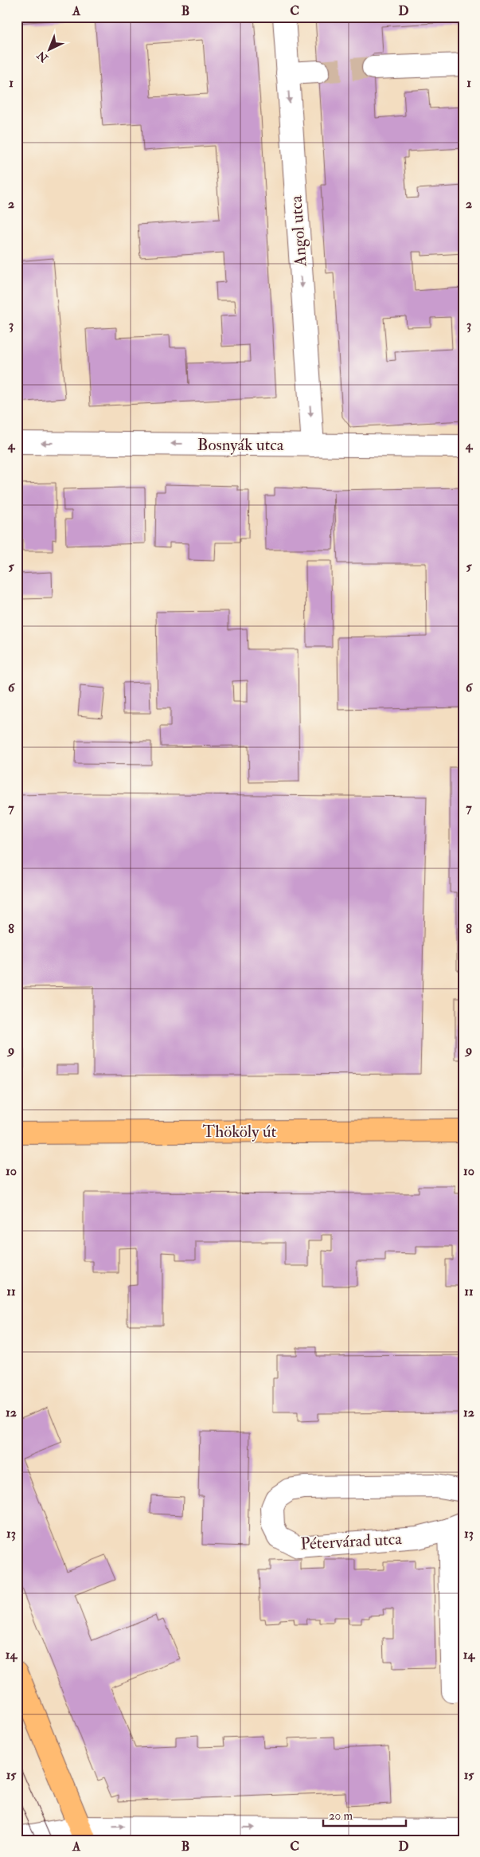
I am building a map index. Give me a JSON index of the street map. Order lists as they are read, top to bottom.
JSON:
{
  "streets": {
    "main road": ["Thököly út"],
    "street": ["Angol utca", "Bosnyák utca", "Pétervárad utca"]
  },
  "crossings": [
    ["Angol utca", "Bosnyák utca"]
  ],
  "one_way": ["Angol utca", "Bosnyák utca"],
  "scale_bar": "20 m",
  "north": "bottom left",
  "grid": {
    "columns": [
      "A",
      "B",
      "C",
      "D"
    ],
    "rows": [
      "1",
      "2",
      "3",
      "4",
      "5",
      "6",
      "7",
      "8",
      "9",
      "10",
      "11",
      "12",
      "13",
      "14",
      "15"
    ]
  }
}
